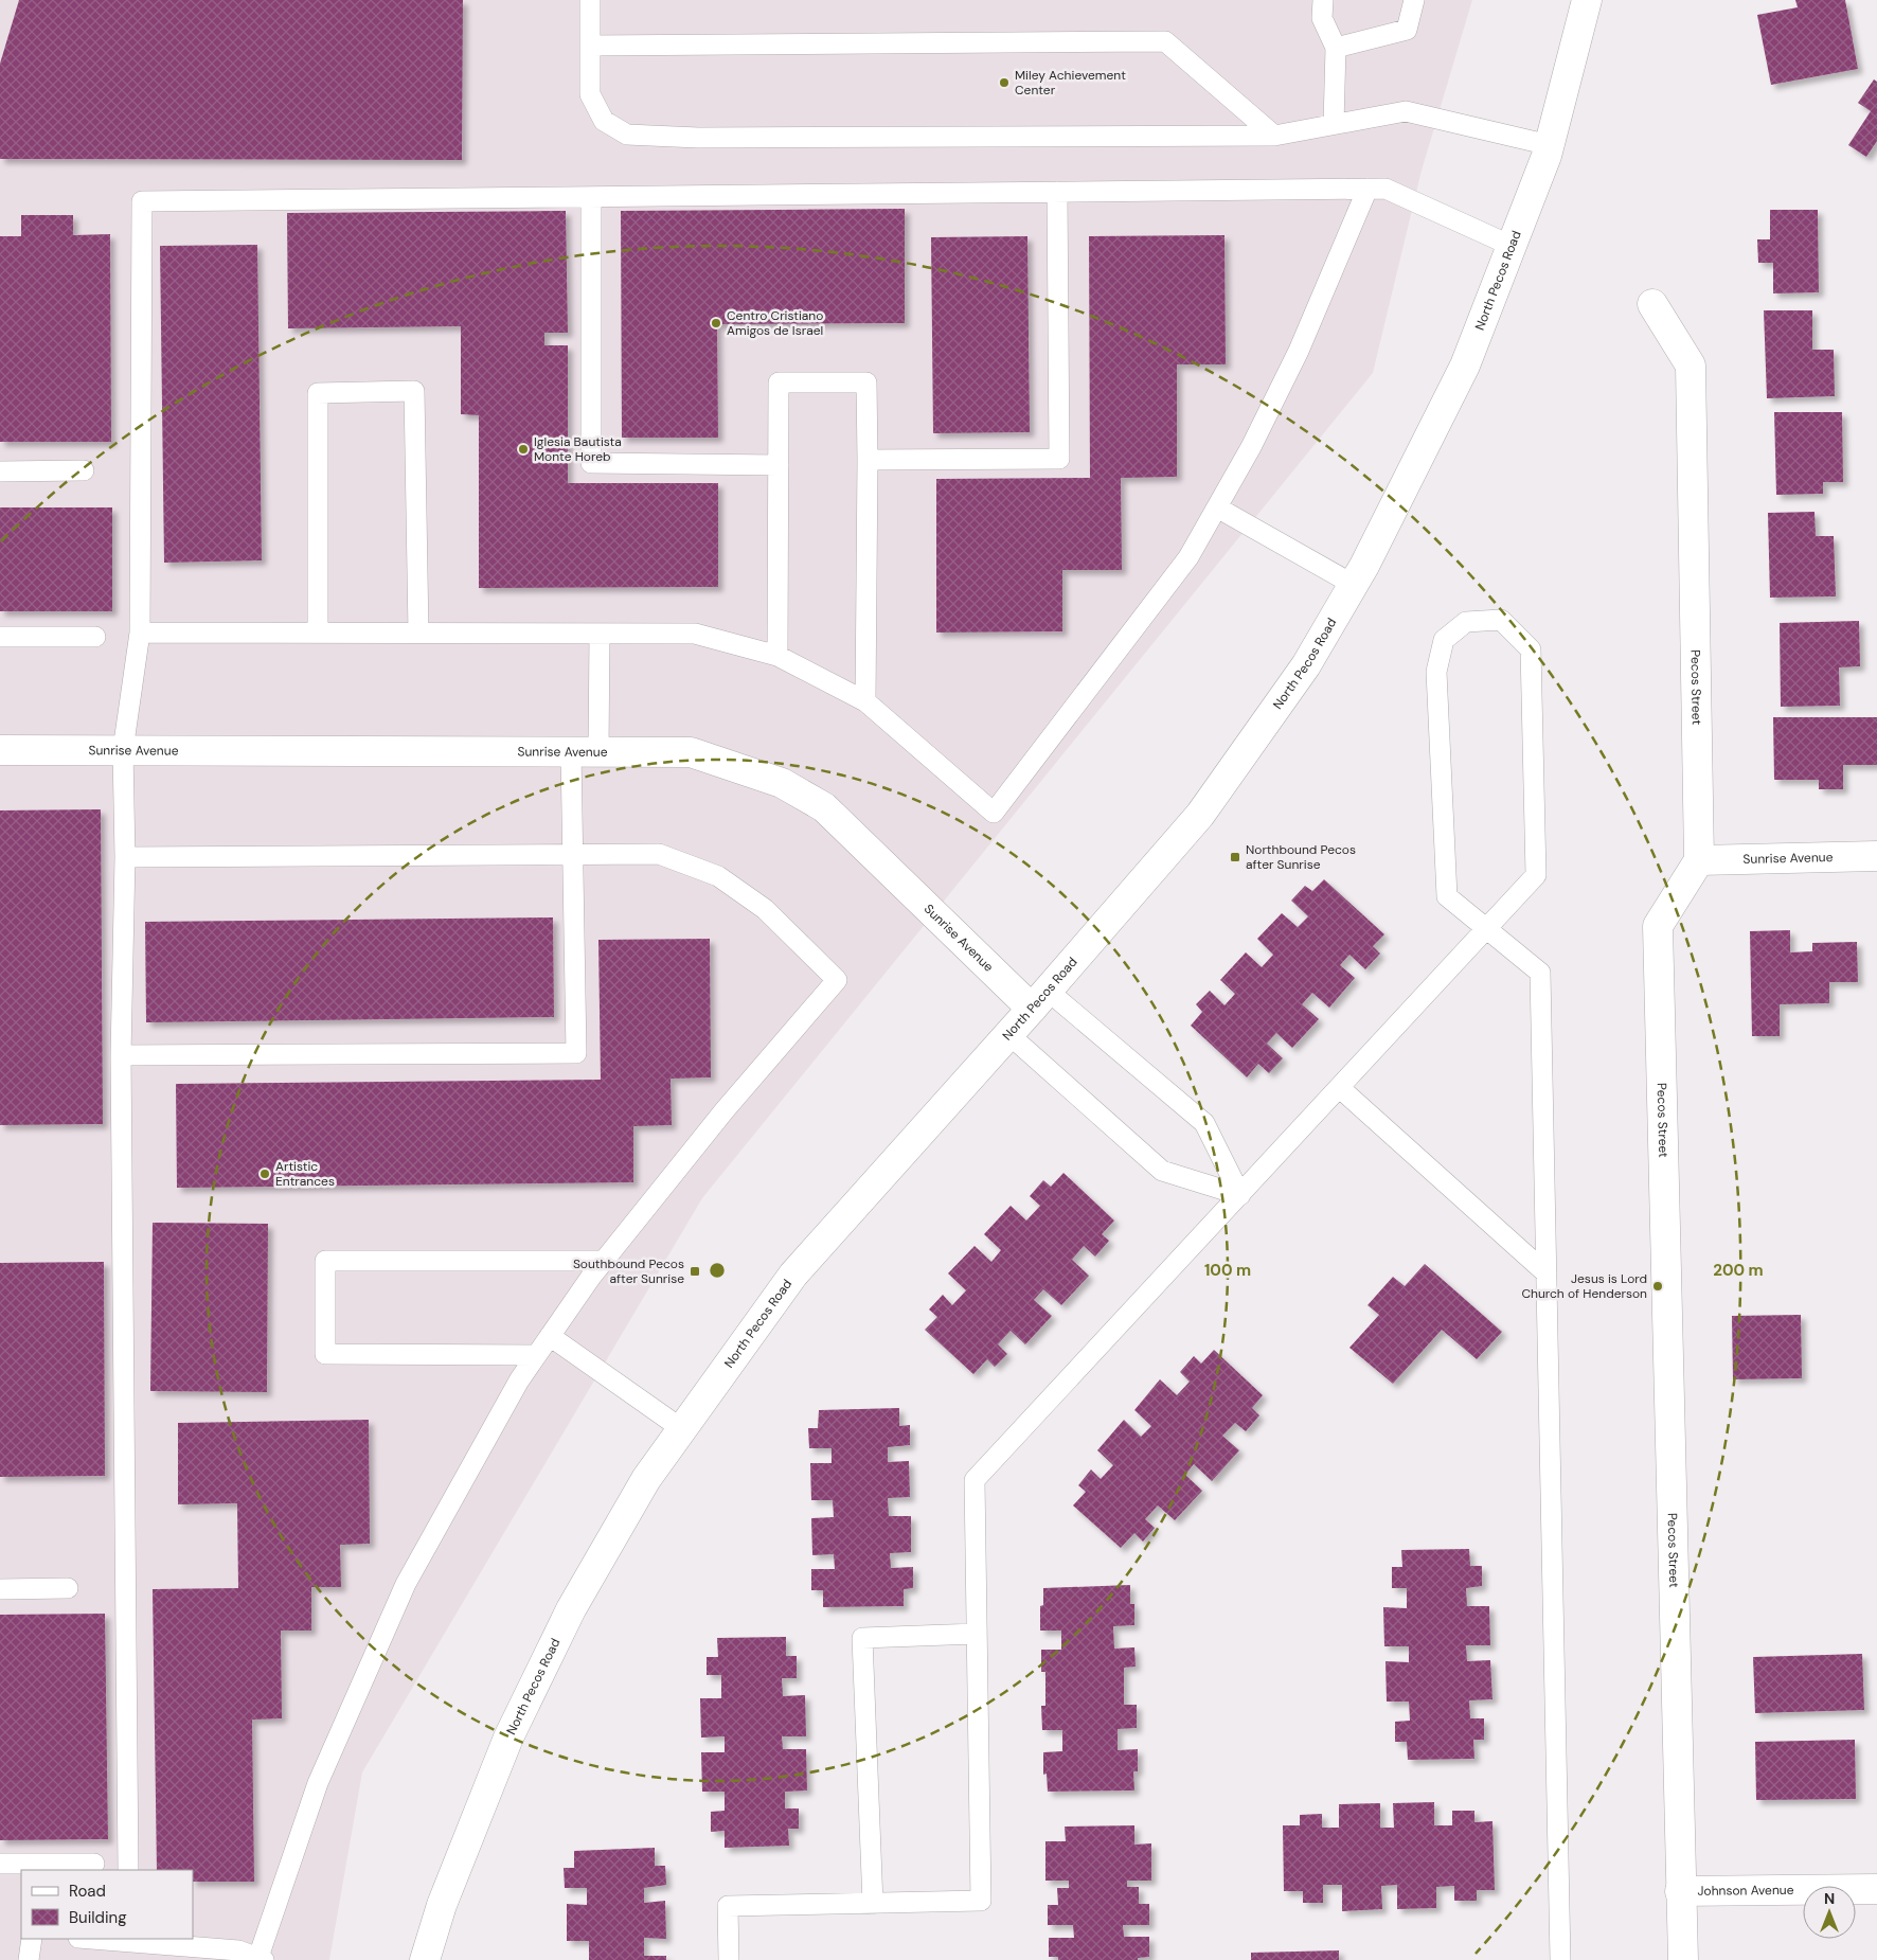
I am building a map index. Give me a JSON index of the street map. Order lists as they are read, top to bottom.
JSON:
{
  "streets": {
    "street": [
      "North Pecos Road",
      "Pecos Street",
      "Sunrise Avenue",
      "Johnson Avenue"
    ]
  },
  "crossings": [
    ["North Pecos Road", "Sunrise Avenue"],
    ["Pecos Street", "Sunrise Avenue"],
    ["Pecos Street", "Johnson Avenue"]
  ],
  "places": {
    "other": [
      "Miley Achievement Center",
      "Centro Cristiano Amigos de Israel",
      "Iglesia Bautista Monte Horeb",
      "Artistic Entrances",
      "Jesus is Lord Church of Henderson"
    ],
    "transit": ["Northbound Pecos after Sunrise", "Southbound Pecos after Sunrise"]
  },
  "legend": ["Road", "Building"],
  "north": "top",
  "rings": ["100 m", "200 m"]
}
